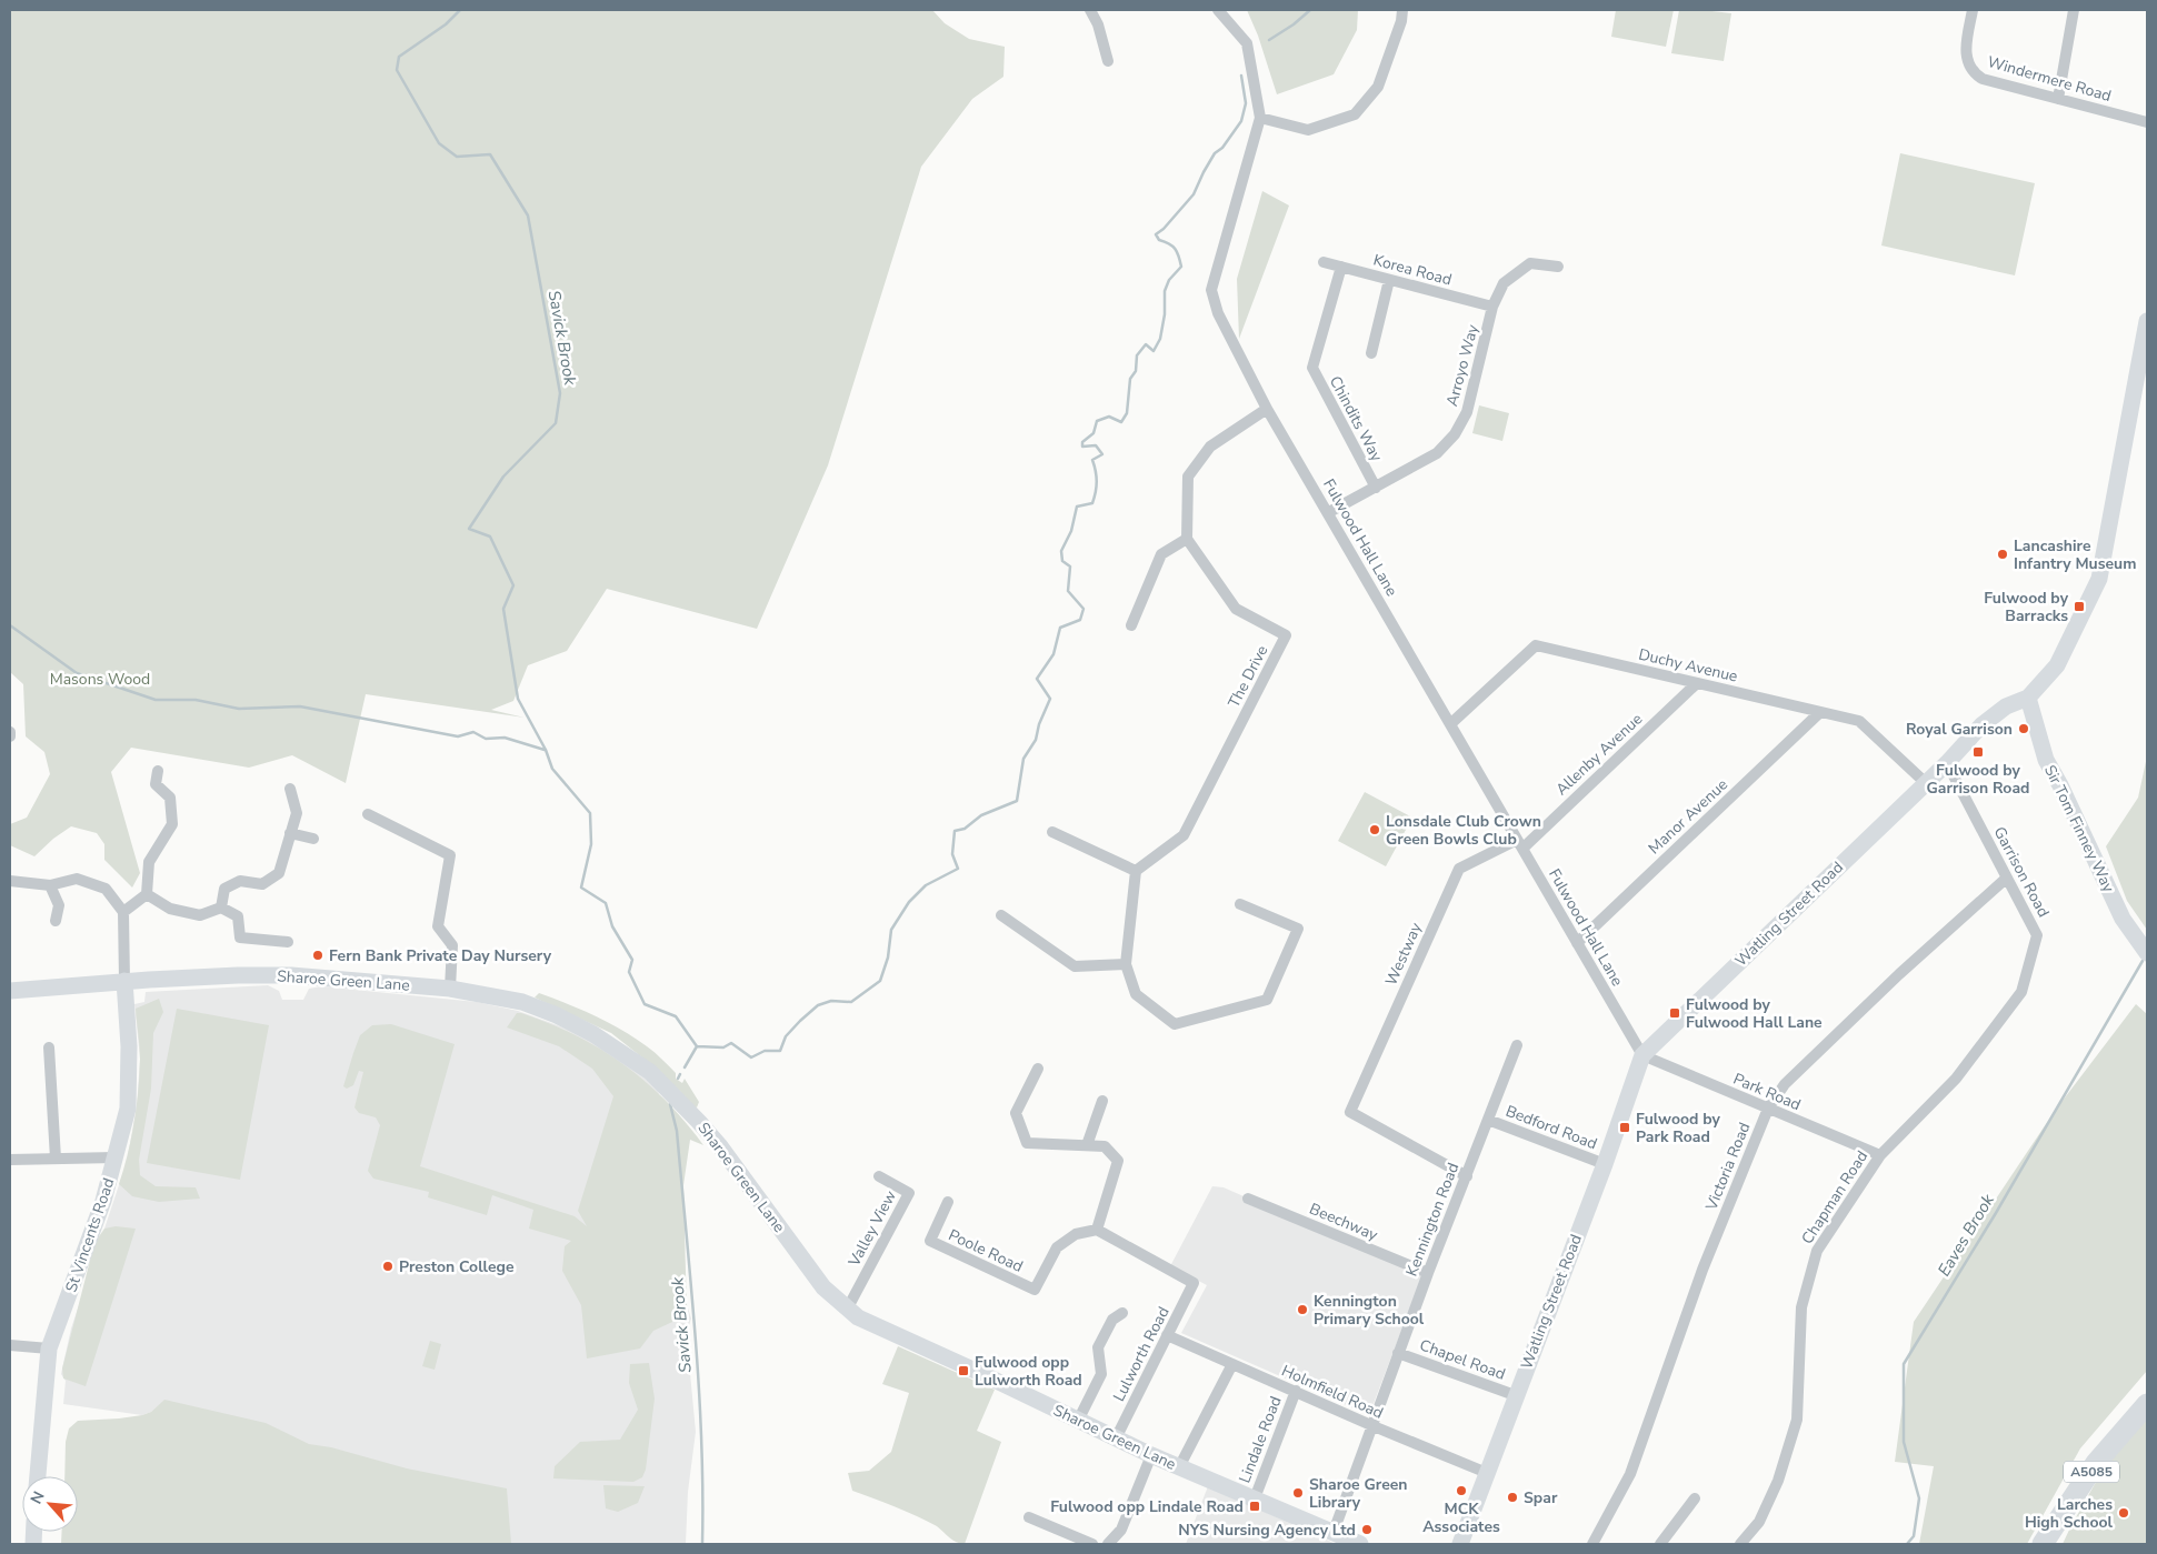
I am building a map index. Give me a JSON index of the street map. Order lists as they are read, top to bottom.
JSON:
{
  "streets": {
    "highway": ["A5085"],
    "street": [
      "Windermere Road",
      "Korea Road",
      "Arroyo Way",
      "Chindits Way",
      "Fulwood Hall Lane",
      "Duchy Avenue",
      "The Drive",
      "Allenby Avenue",
      "Manor Avenue",
      "Sir Tom Finney Way",
      "Garrison Road",
      "Watling Street Road",
      "Westway",
      "Sharoe Green Lane",
      "Park Road",
      "Bedford Road",
      "Victoria Road",
      "Chapman Road",
      "Kennington Road",
      "Beechway",
      "Valley View",
      "St Vincents Road",
      "Poole Road",
      "Lulworth Road",
      "Chapel Road",
      "Holmfield Road",
      "Lindale Road"
    ]
  },
  "crossings": [
    ["Korea Road", "Arroyo Way"],
    ["Korea Road", "Chindits Way"],
    ["Arroyo Way", "Chindits Way"],
    ["Arroyo Way", "Fulwood Hall Lane"],
    ["Fulwood Hall Lane", "Duchy Avenue"],
    ["Fulwood Hall Lane", "Allenby Avenue"],
    ["Fulwood Hall Lane", "Manor Avenue"],
    ["Fulwood Hall Lane", "Watling Street Road"],
    ["Fulwood Hall Lane", "Westway"],
    ["Fulwood Hall Lane", "Park Road"],
    ["Duchy Avenue", "Allenby Avenue"],
    ["Duchy Avenue", "Manor Avenue"],
    ["Duchy Avenue", "Watling Street Road"],
    ["Allenby Avenue", "Westway"],
    ["Sir Tom Finney Way", "Watling Street Road"],
    ["Garrison Road", "Watling Street Road"],
    ["Garrison Road", "Victoria Road"],
    ["Garrison Road", "Chapman Road"],
    ["Watling Street Road", "Park Road"],
    ["Watling Street Road", "Bedford Road"],
    ["Watling Street Road", "Chapel Road"],
    ["Watling Street Road", "Holmfield Road"],
    ["Westway", "Kennington Road"],
    ["Sharoe Green Lane", "Kennington Road"],
    ["Sharoe Green Lane", "Valley View"],
    ["Sharoe Green Lane", "St Vincents Road"],
    ["Sharoe Green Lane", "Lulworth Road"],
    ["Sharoe Green Lane", "Lindale Road"],
    ["Park Road", "Victoria Road"],
    ["Park Road", "Chapman Road"],
    ["Bedford Road", "Kennington Road"],
    ["Kennington Road", "Beechway"],
    ["Kennington Road", "Chapel Road"],
    ["Kennington Road", "Holmfield Road"],
    ["Poole Road", "Lulworth Road"],
    ["Lulworth Road", "Holmfield Road"],
    ["Holmfield Road", "Lindale Road"]
  ],
  "water": ["Savick Brook", "Eaves Brook"],
  "parks": ["Masons Wood"],
  "places": {
    "other": [
      "Lancashire Infantry Museum",
      "Royal Garrison",
      "Lonsdale Club Crown Green Bowls Club",
      "Fern Bank Private Day Nursery",
      "Preston College",
      "Kennington Primary School",
      "MCK Associates",
      "Sharoe Green Library",
      "Spar",
      "Larches High School",
      "NYS Nursing Agency Ltd"
    ],
    "transit": [
      "Fulwood by Barracks",
      "Fulwood by Garrison Road",
      "Fulwood by Fulwood Hall Lane",
      "Fulwood by Park Road",
      "Fulwood opp Lulworth Road",
      "Fulwood opp Lindale Road"
    ]
  },
  "north": "top left"
}
